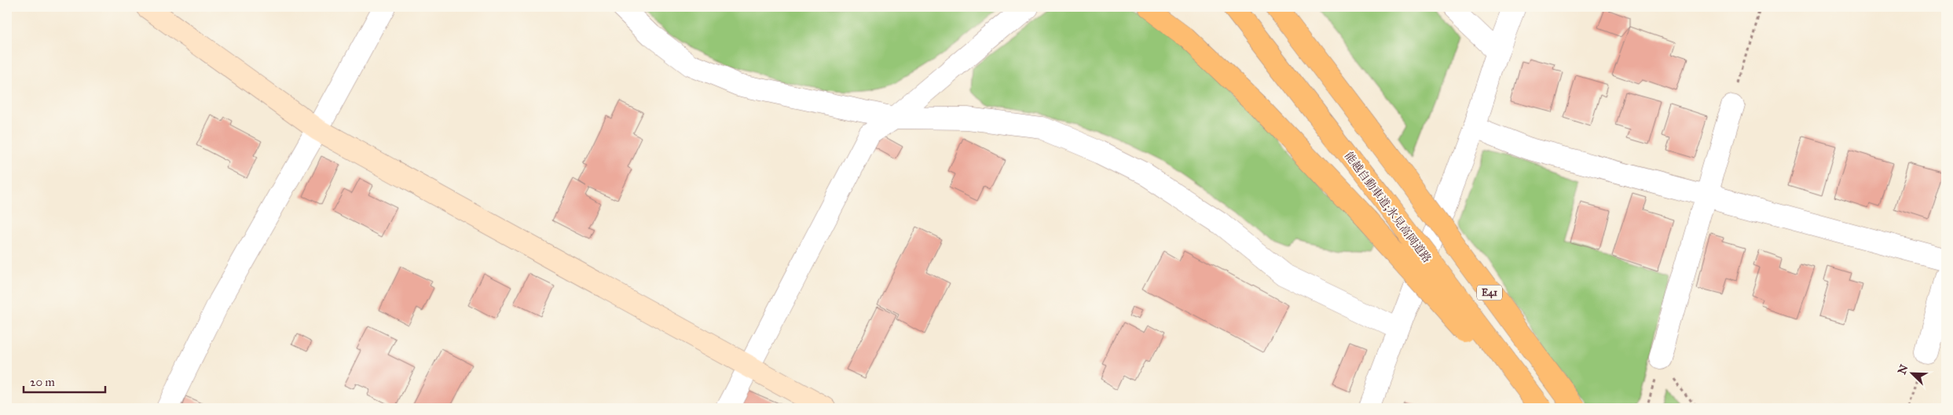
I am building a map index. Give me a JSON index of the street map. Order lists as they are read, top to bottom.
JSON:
{
  "streets": {
    "highway": ["能越自動車道;氷見高岡道路", "E41"]
  },
  "scale_bar": "20 m",
  "north": "top left"
}
